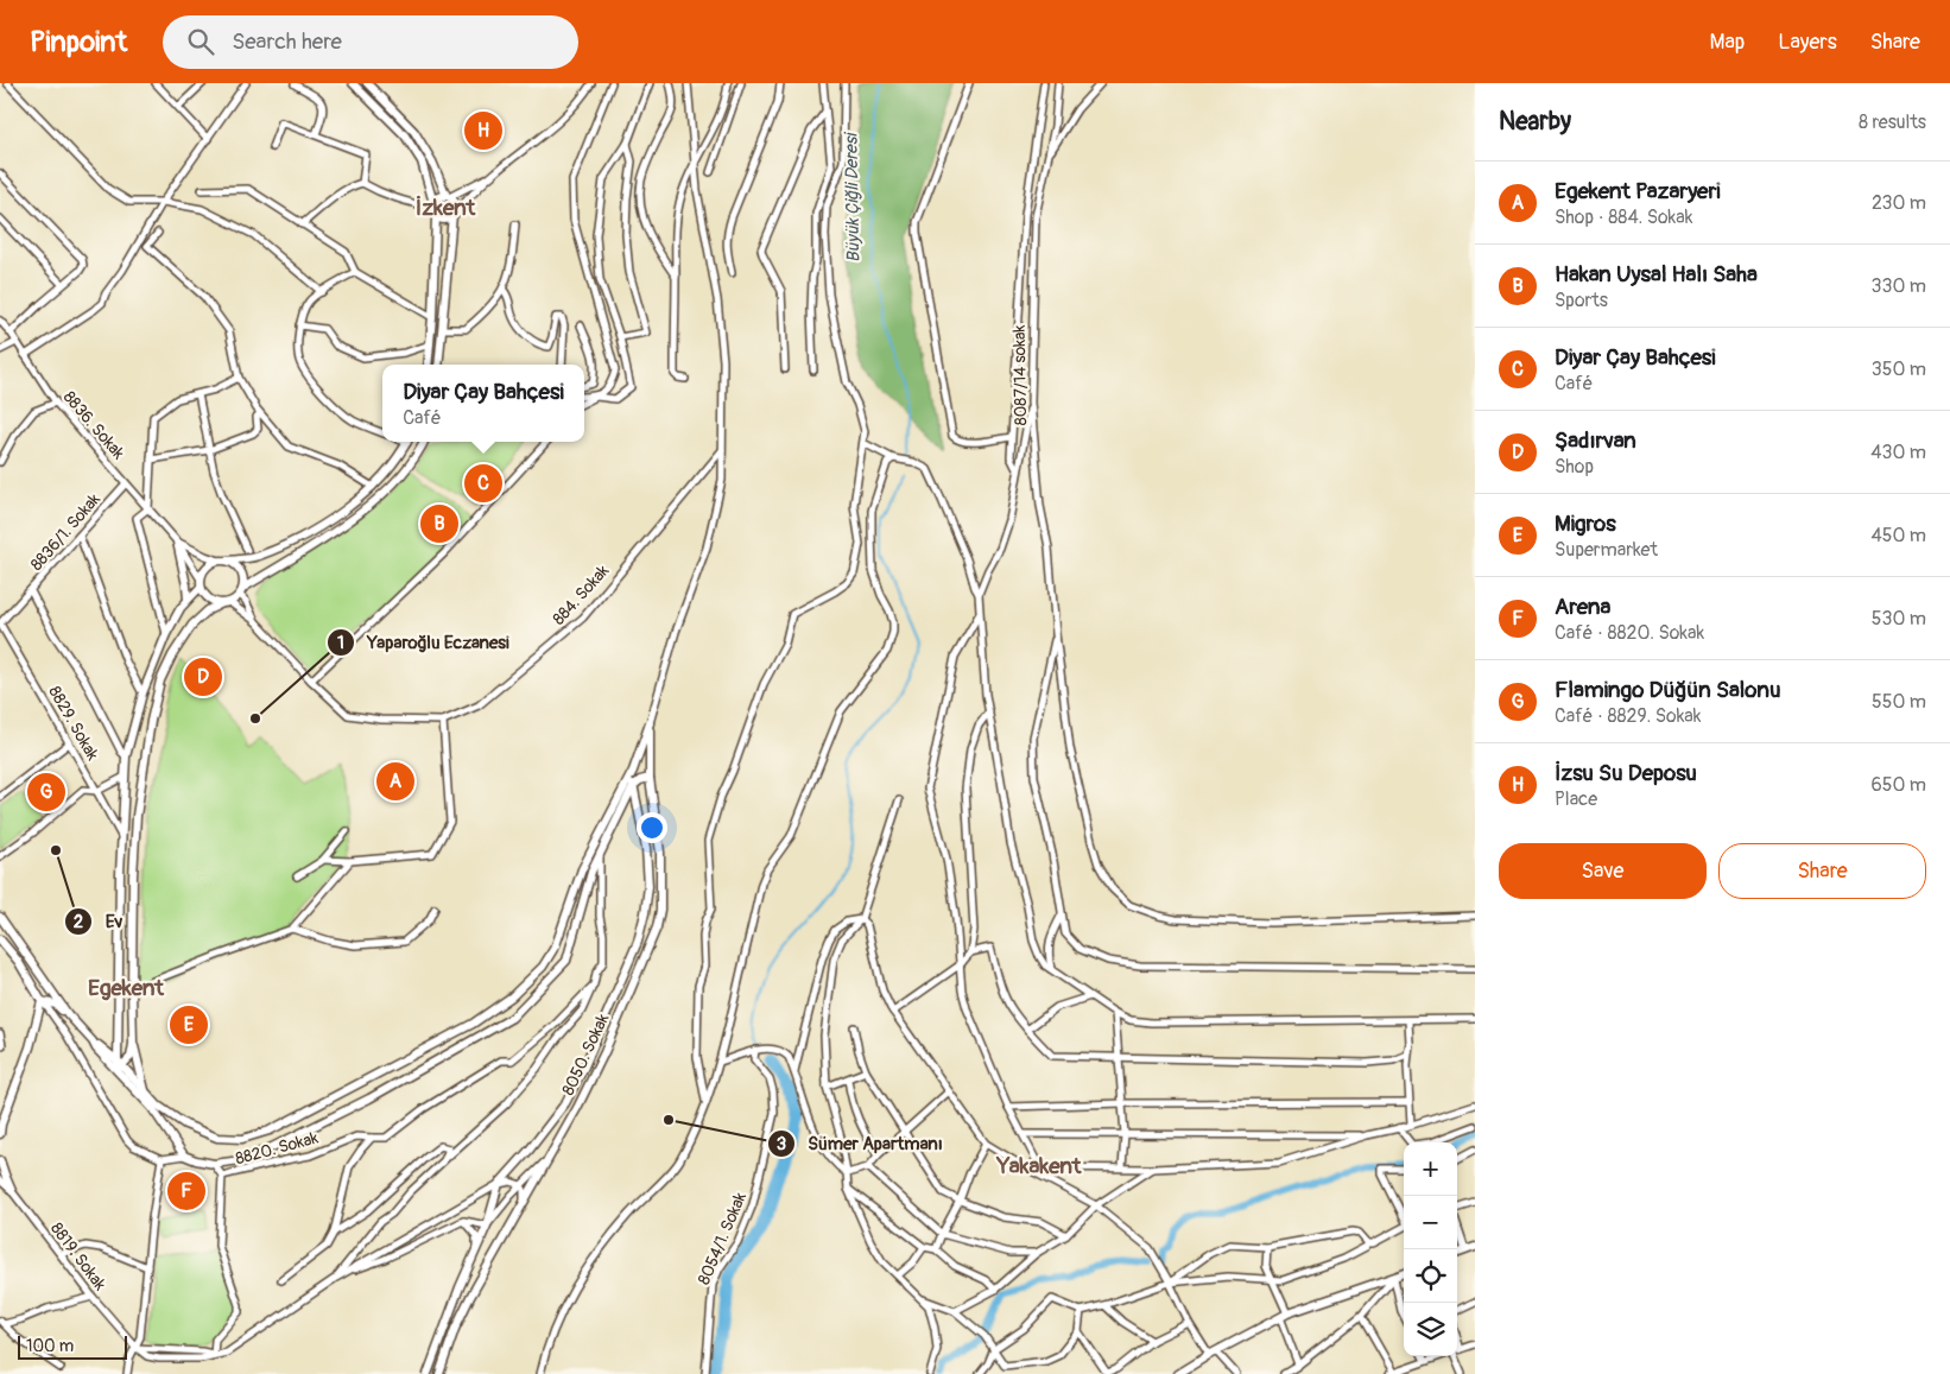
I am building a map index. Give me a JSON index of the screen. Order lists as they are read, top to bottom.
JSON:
{
  "streets": {
    "street": [
      "8087/14 sokak",
      "8836. Sokak",
      "8836/1. Sokak",
      "884. Sokak",
      "8829. Sokak",
      "8050. Sokak",
      "8820. Sokak",
      "8054/1. Sokak",
      "8819. Sokak"
    ]
  },
  "crossings": [
    ["8836. Sokak", "8836/1. Sokak"],
    ["8836/1. Sokak", "8829. Sokak"]
  ],
  "districts": ["İzkent", "Egekent", "Yakakent"],
  "water": ["Büyük Çiğli Deresi"],
  "places": ["Yaparoğlu Eczanesi", "Ev", "Sümer Apartmanı"],
  "scale_bar": "100 m",
  "page": {
    "header": "Pinpoint",
    "search": "Search here",
    "nav": ["Map", "Layers", "Share"],
    "heading": ["Nearby", "8 results"],
    "pins": [
      "H",
      "C",
      "B",
      "D",
      "A",
      "G",
      "E",
      "F"
    ],
    "list": [
      {
        "mark": "A",
        "name": "Egekent Pazaryeri",
        "note": "Shop · 884. Sokak",
        "value": "230 m"
      },
      {
        "mark": "B",
        "name": "Hakan Uysal Halı Saha",
        "note": "Sports",
        "value": "330 m"
      },
      {
        "mark": "C",
        "name": "Diyar Çay Bahçesi",
        "note": "Café",
        "value": "350 m"
      },
      {
        "mark": "D",
        "name": "Şadırvan",
        "note": "Shop",
        "value": "430 m"
      },
      {
        "mark": "E",
        "name": "Migros",
        "note": "Supermarket",
        "value": "450 m"
      },
      {
        "mark": "F",
        "name": "Arena",
        "note": "Café · 8820. Sokak",
        "value": "530 m"
      },
      {
        "mark": "G",
        "name": "Flamingo Düğün Salonu",
        "note": "Café · 8829. Sokak",
        "value": "550 m"
      },
      {
        "mark": "H",
        "name": "İzsu Su Deposu",
        "note": "Place",
        "value": "650 m"
      }
    ],
    "popup": ["Diyar Çay Bahçesi", "Café"],
    "buttons": ["Save", "Share"],
    "map_buttons": ["+", "−"],
    "scale": "100 m"
  }
}
